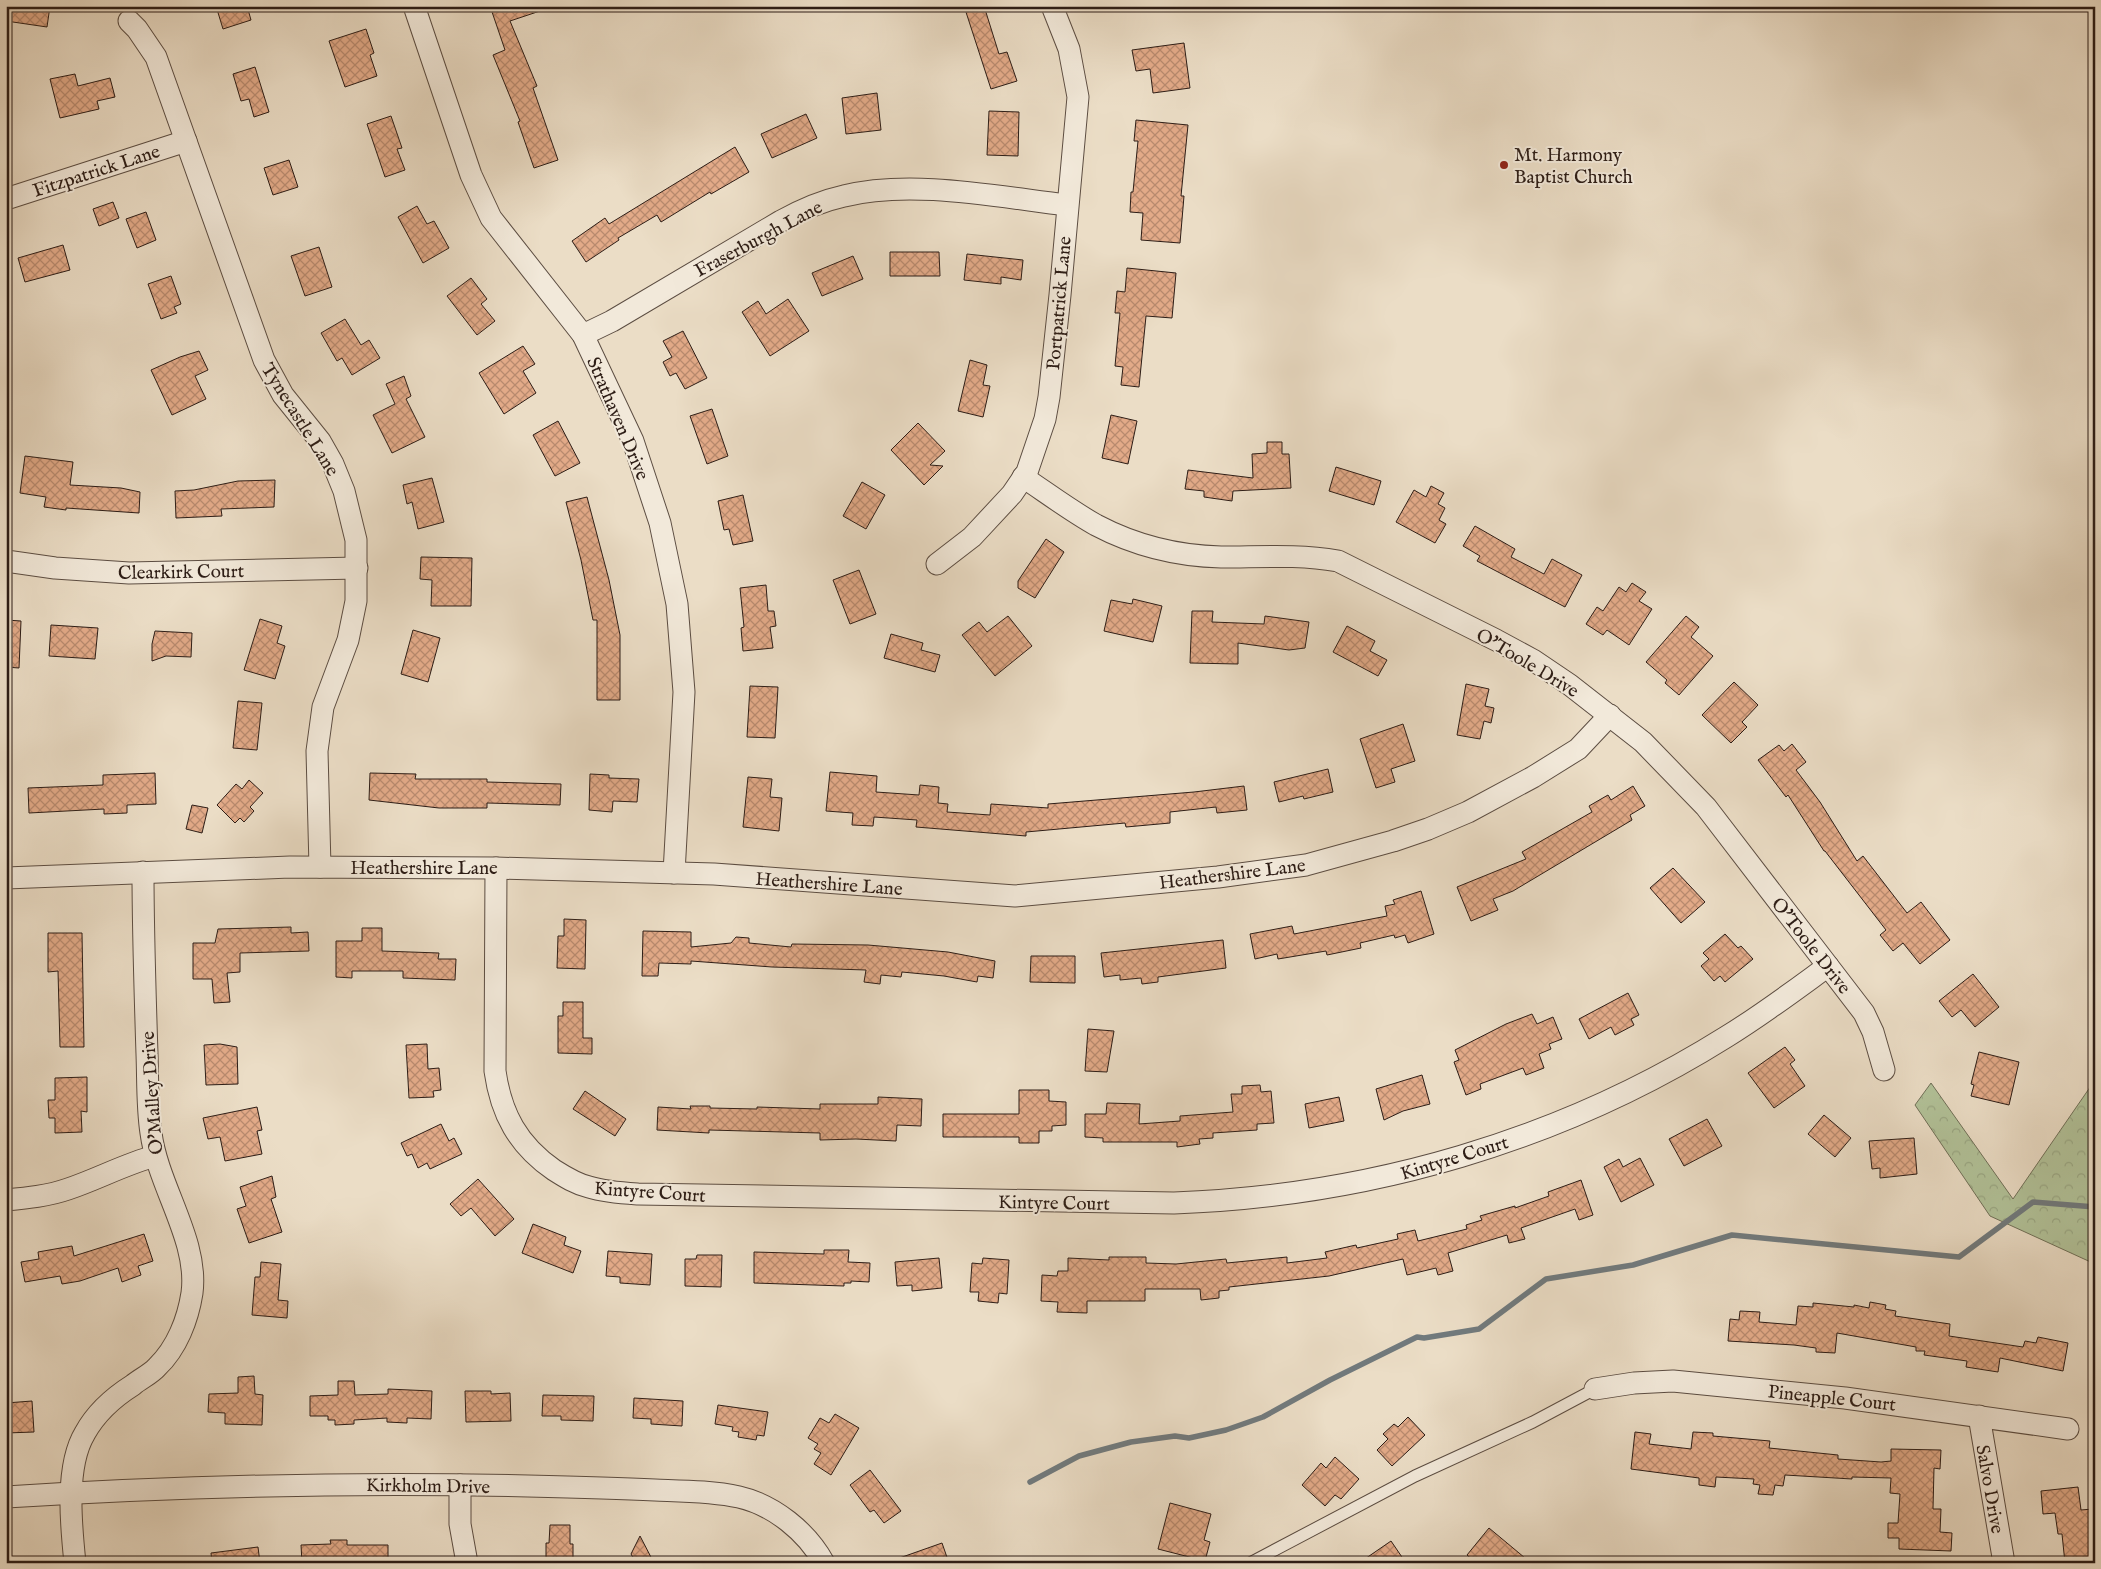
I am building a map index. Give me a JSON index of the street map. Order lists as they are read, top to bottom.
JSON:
{
  "streets": {
    "street": [
      "Fitzpatrick Lane",
      "Fraserburgh Lane",
      "Portpatrick Lane",
      "Strathaven Drive",
      "Tynecastle Lane",
      "Clearkirk Court",
      "O'Toole Drive",
      "Heathershire Lane",
      "O'Malley Drive",
      "Kintyre Court",
      "Pineapple Court",
      "Kirkholm Drive",
      "Salvo Drive"
    ]
  },
  "crossings": [
    ["Fitzpatrick Lane", "Tynecastle Lane"],
    ["Fraserburgh Lane", "Portpatrick Lane"],
    ["Fraserburgh Lane", "Strathaven Drive"],
    ["Portpatrick Lane", "O'Toole Drive"],
    ["Strathaven Drive", "Heathershire Lane"],
    ["Tynecastle Lane", "Clearkirk Court"],
    ["Tynecastle Lane", "Heathershire Lane"],
    ["O'Toole Drive", "Heathershire Lane"],
    ["O'Toole Drive", "Kintyre Court"],
    ["Heathershire Lane", "O'Malley Drive"],
    ["Heathershire Lane", "Kintyre Court"],
    ["O'Malley Drive", "Kirkholm Drive"],
    ["Pineapple Court", "Salvo Drive"]
  ],
  "places": ["Mt. Harmony Baptist Church"]
}
